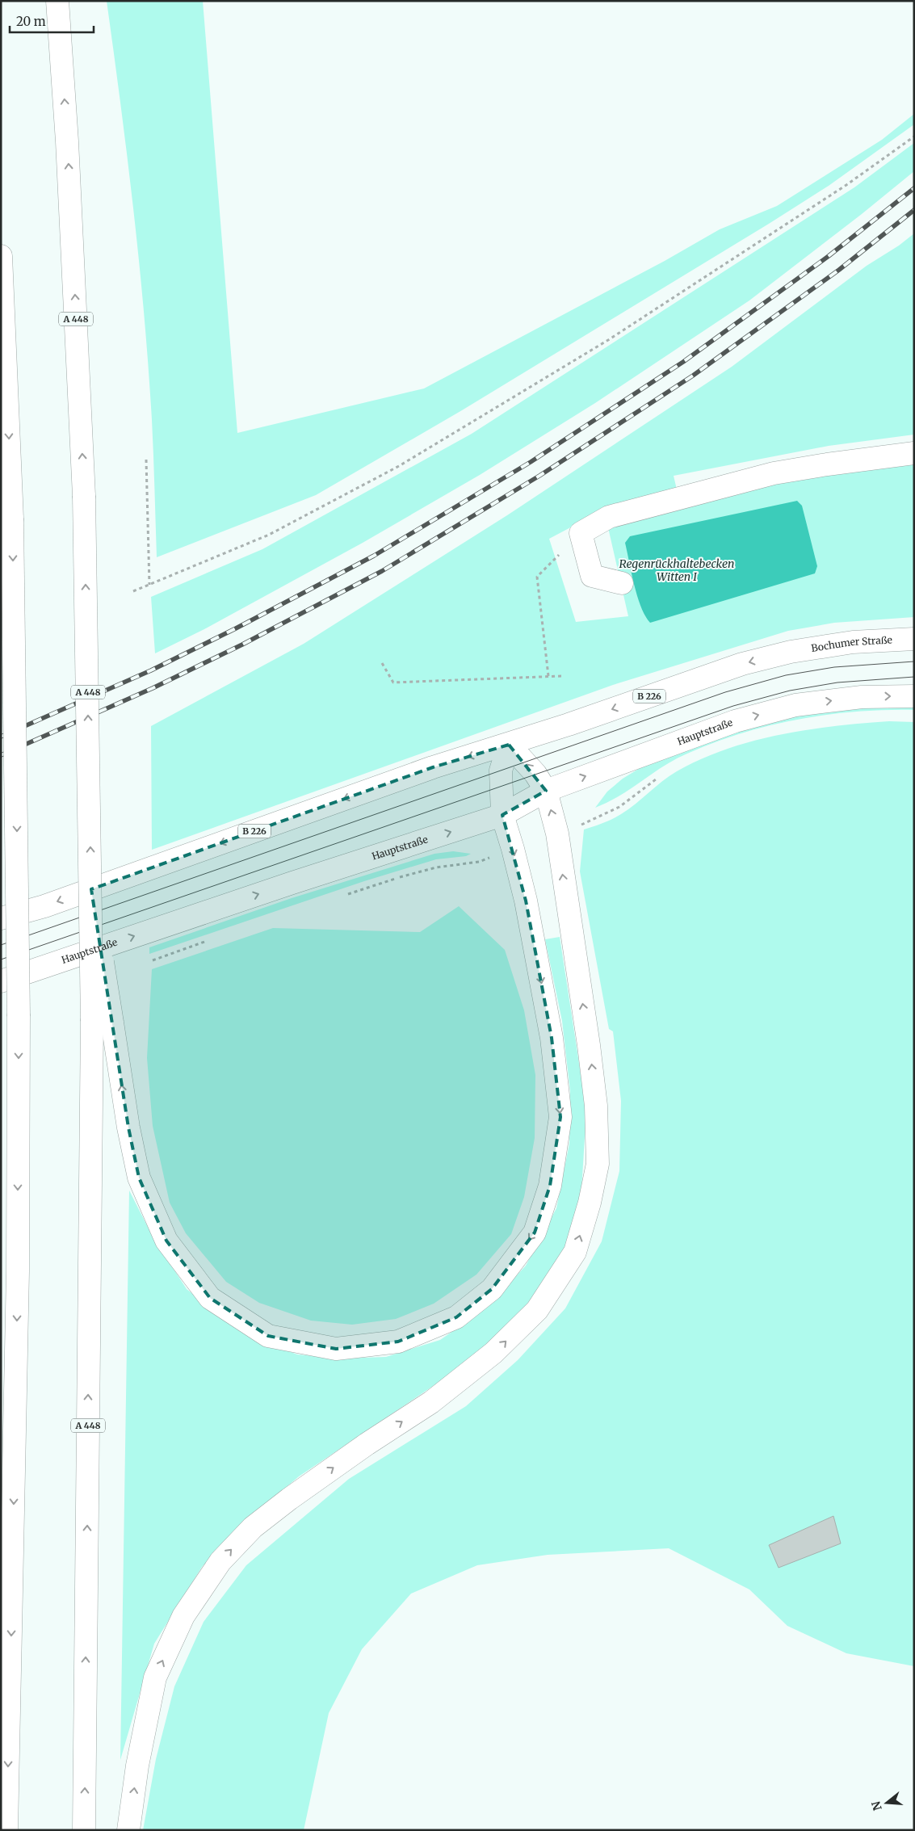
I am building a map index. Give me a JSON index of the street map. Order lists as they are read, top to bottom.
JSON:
{
  "streets": {
    "main road": [
      "A 448",
      "Bochumer Straße",
      "B 226",
      "Hauptstraße"
    ]
  },
  "crossings": [
    ["Bochumer Straße", "B 226"]
  ],
  "water": ["Regenrückhaltebecken Witten I"],
  "scale_bar": "20 m",
  "north": "left"
}
